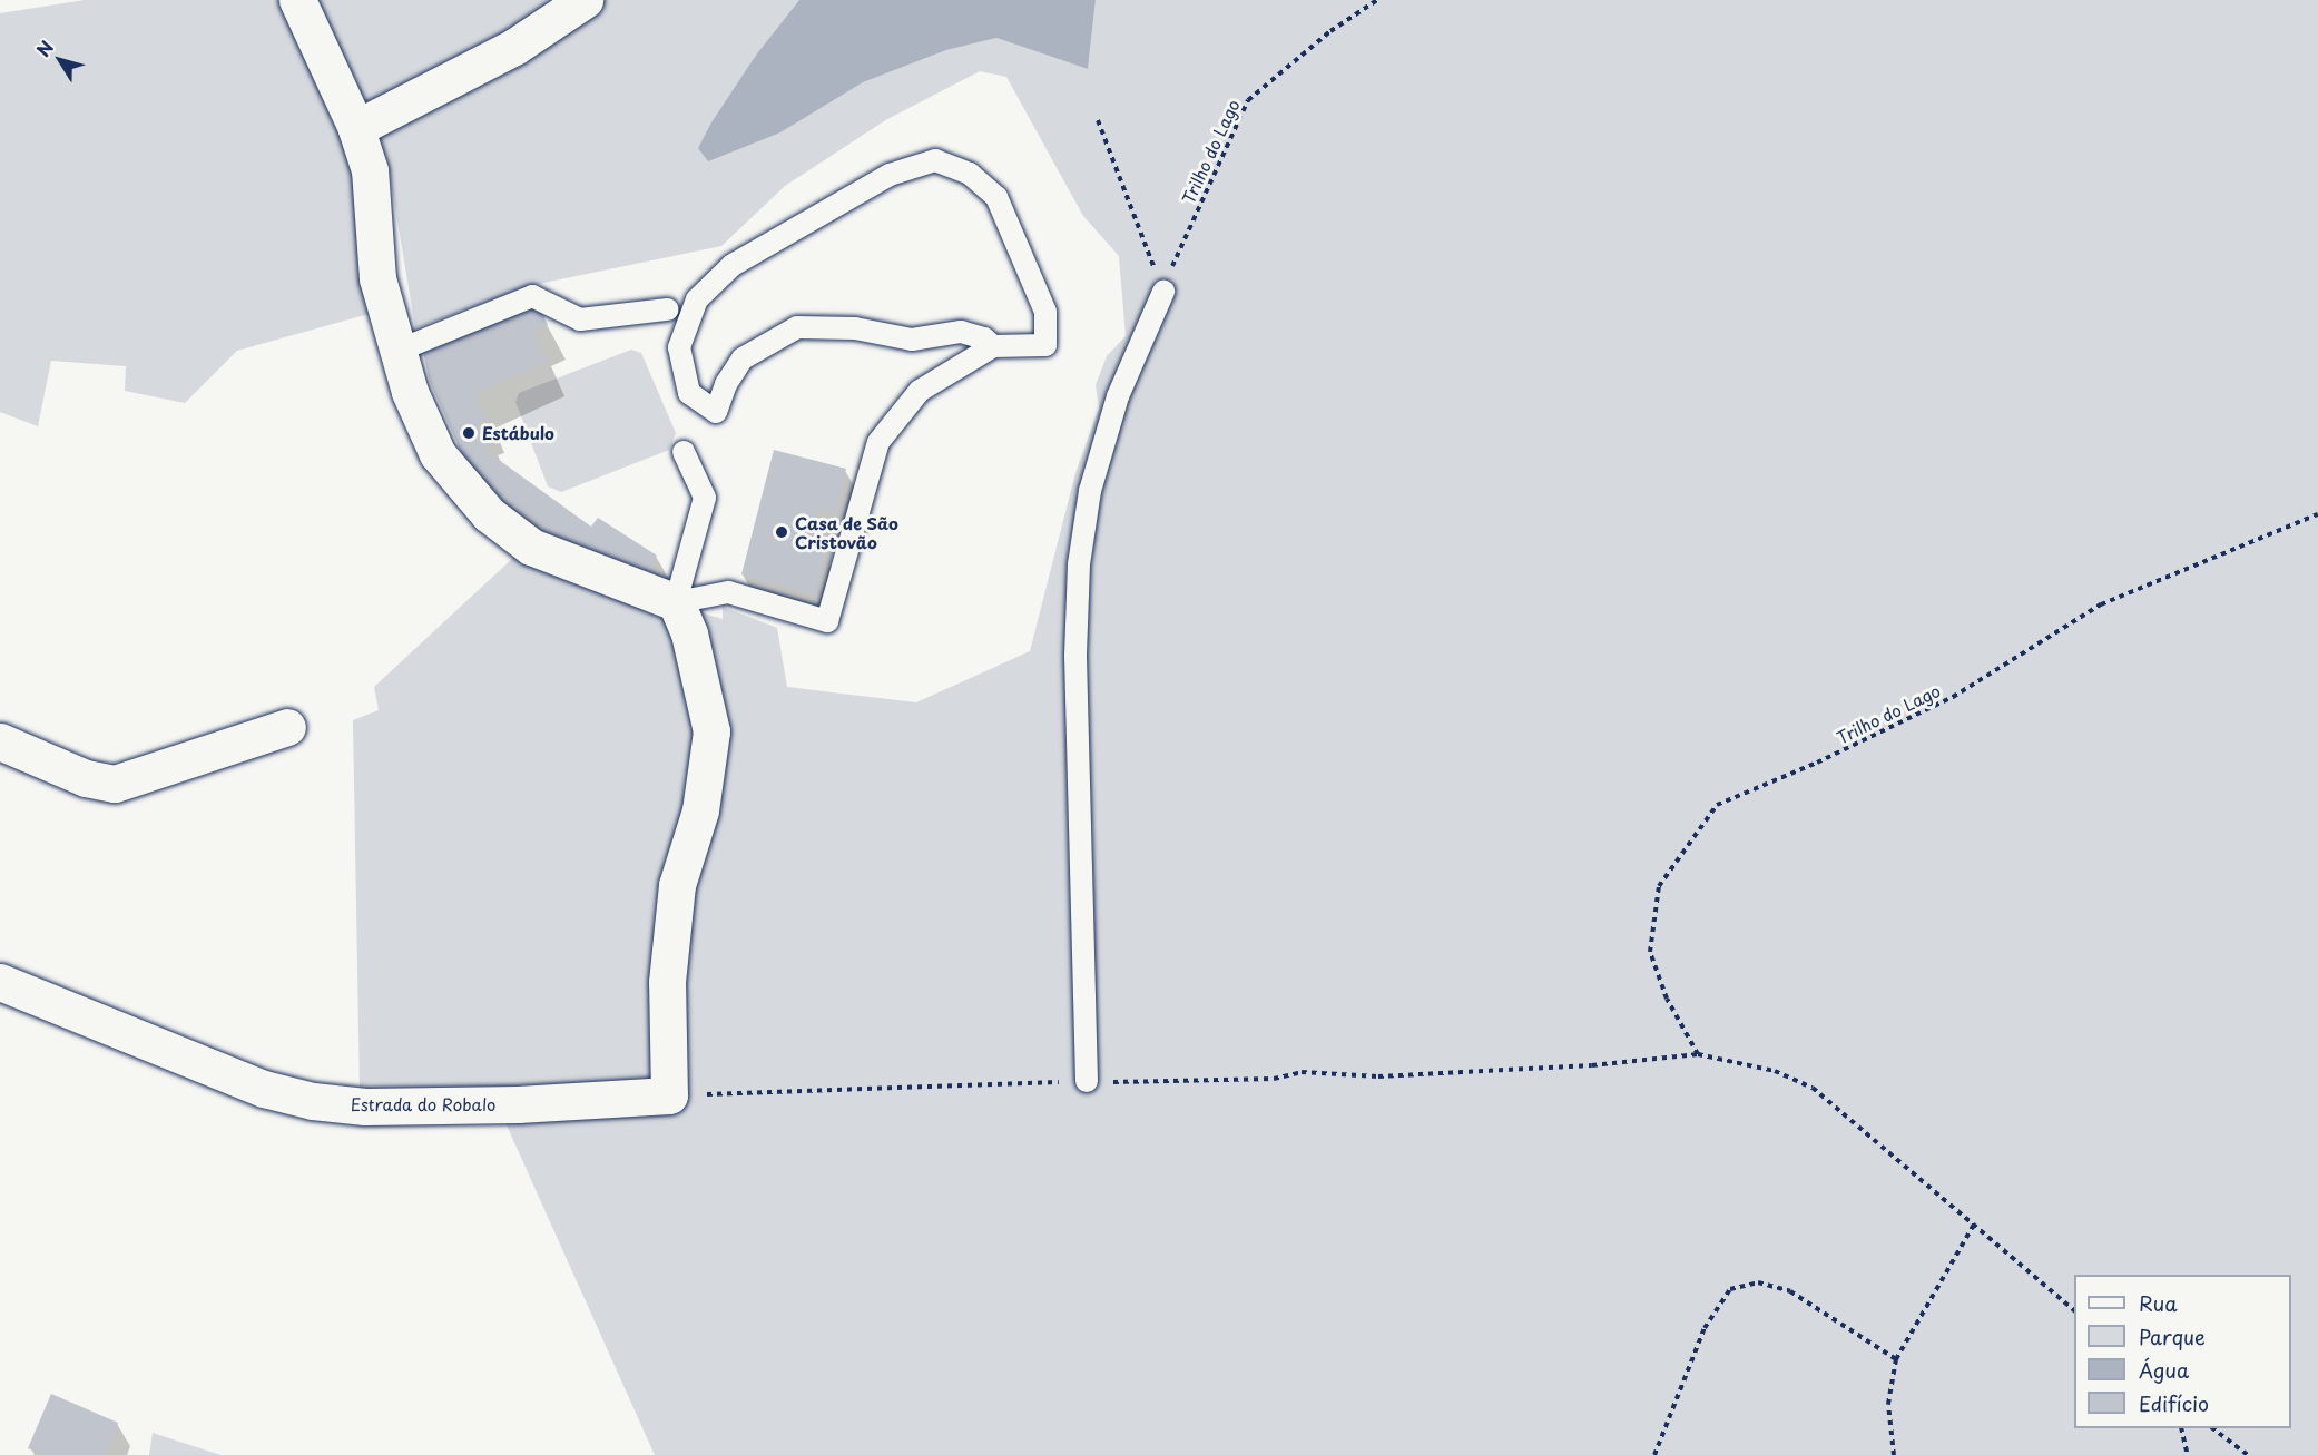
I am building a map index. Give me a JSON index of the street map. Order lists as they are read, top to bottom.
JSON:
{
  "streets": {
    "street": ["Estrada do Robalo"],
    "path": ["Trilho do Lago"]
  },
  "places": ["Estábulo", "Casa de São Cristovão"],
  "legend": [
    "Rua",
    "Parque",
    "Água",
    "Edifício"
  ],
  "north": "top left"
}
